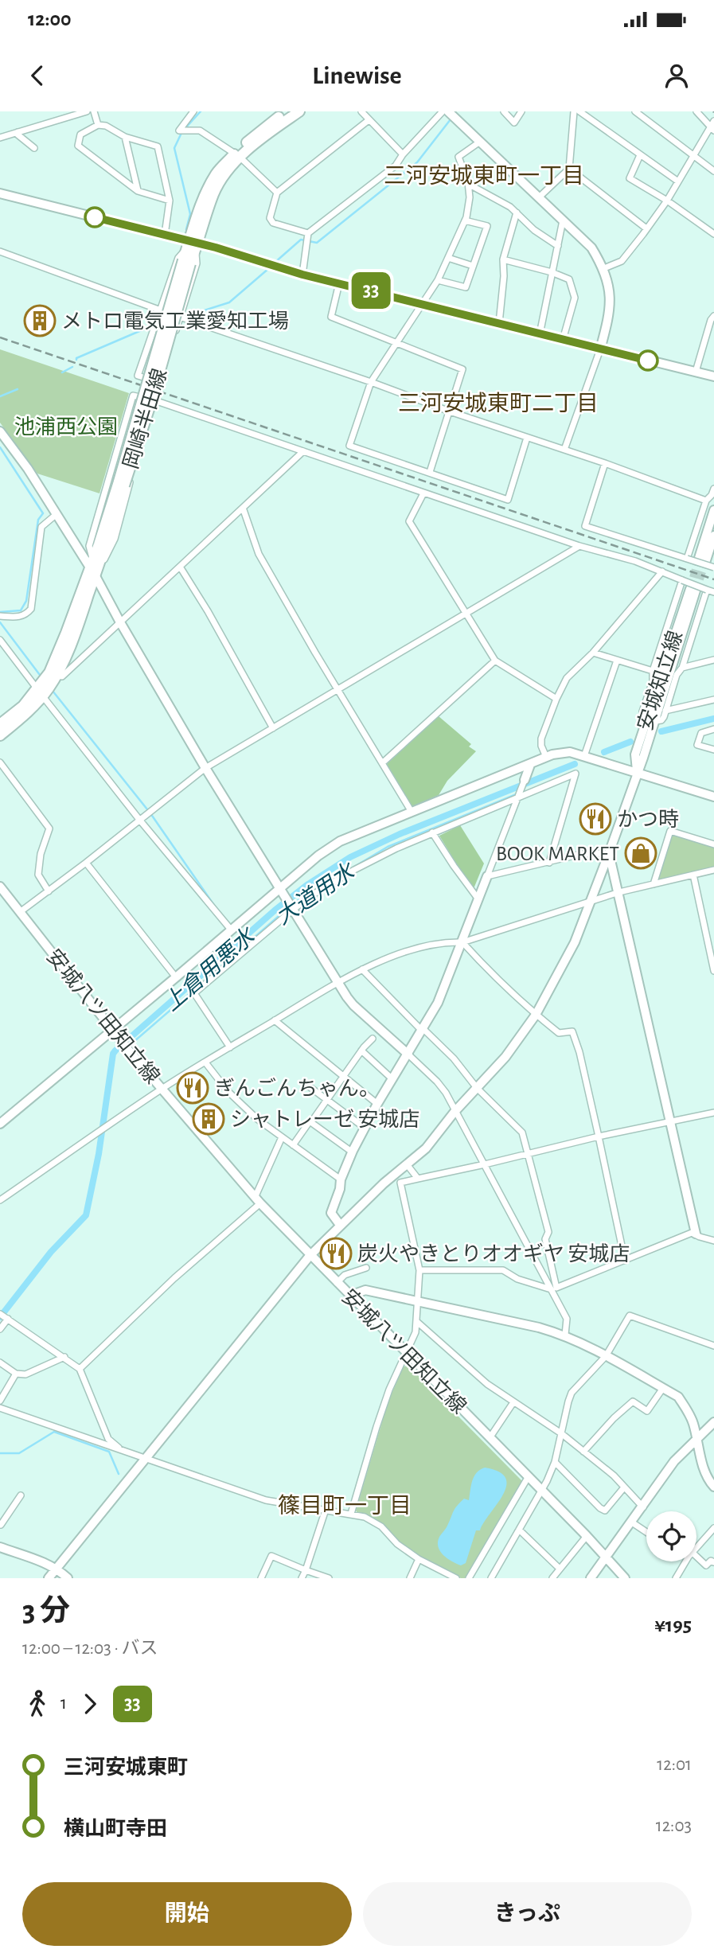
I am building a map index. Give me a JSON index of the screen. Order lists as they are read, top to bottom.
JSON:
{
  "streets": {
    "main road": ["岡崎半田線"],
    "street": ["安城知立線", "安城八ツ田知立線"]
  },
  "crossings": [
    ["安城知立線", "安城八ツ田知立線"]
  ],
  "districts": ["三河安城東町一丁目", "三河安城東町二丁目", "篠目町一丁目"],
  "water": ["大道用水", "上倉用悪水"],
  "parks": ["池浦西公園"],
  "places": {
    "building": ["メトロ電気工業愛知工場", "シャトレーゼ 安城店"],
    "restaurant": ["かつ時", "ぎんごんちゃん。", "炭火やきとりオオギヤ 安城店"],
    "shop": ["BOOK MARKET"]
  },
  "lines": ["bus line 33"],
  "page": {
    "status": "12:00",
    "header": "Linewise",
    "on_map": "33",
    "heading": ["3 分", "12:00 – 12:03 · バス", "¥195"],
    "legs": ["1", "33"],
    "list": [
      {
        "name": "三河安城東町",
        "value": "12:01"
      },
      {
        "name": "横山町寺田",
        "value": "12:03"
      }
    ],
    "buttons": ["開始", "きっぷ"]
  }
}
